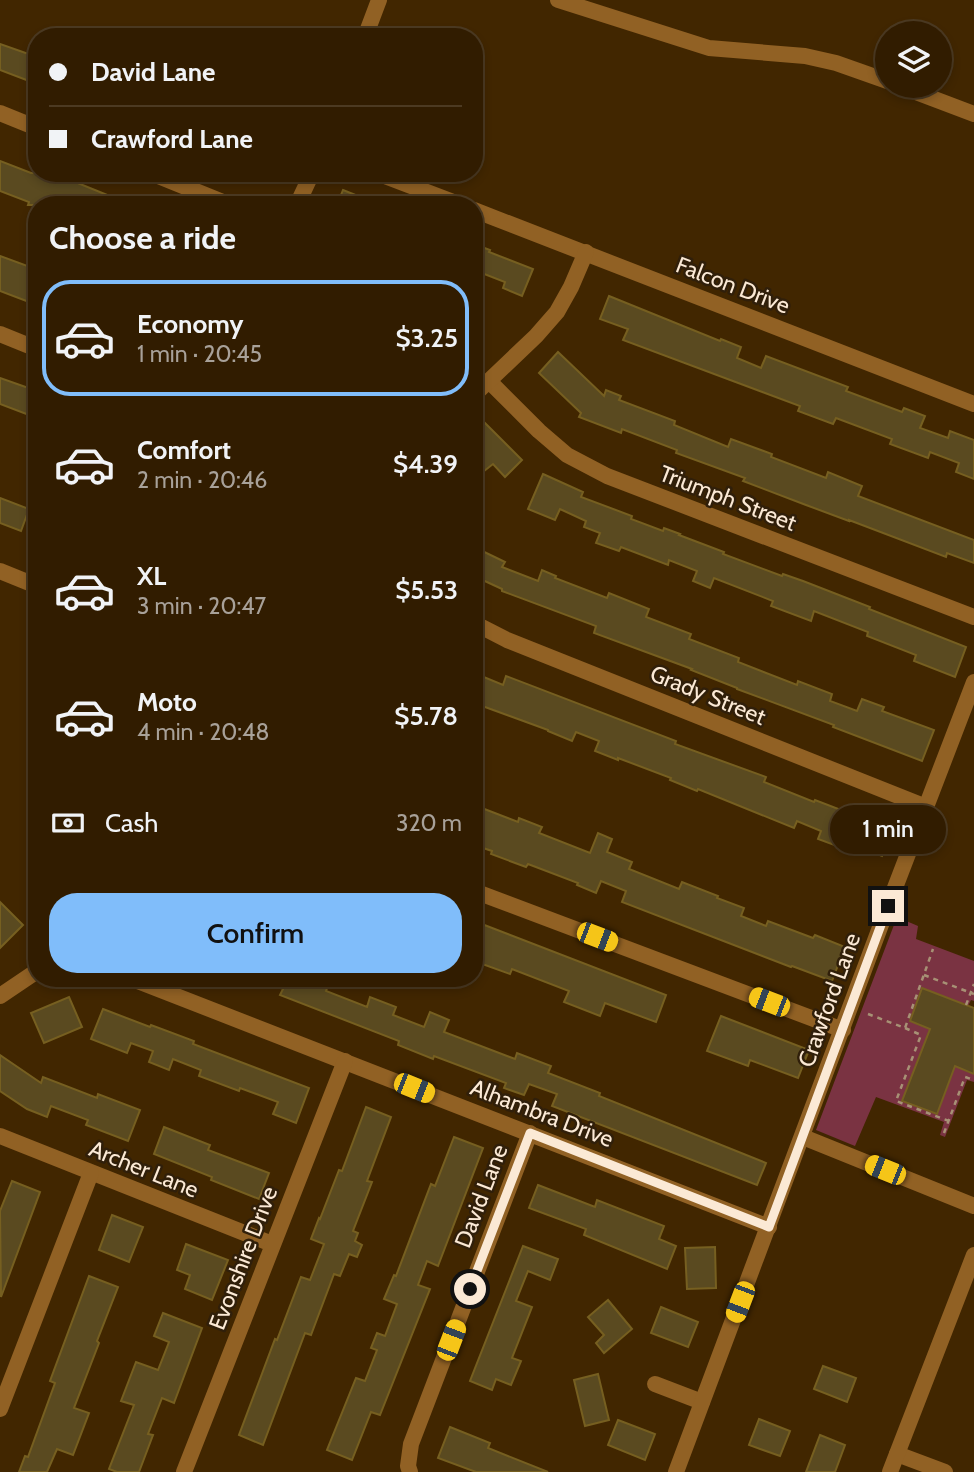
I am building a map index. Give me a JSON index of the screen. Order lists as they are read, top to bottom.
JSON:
{
  "streets": {
    "street": [
      "Falcon Drive",
      "Triumph Street",
      "Grady Street",
      "Crawford Lane",
      "Alhambra Drive",
      "Archer Lane",
      "David Lane",
      "Evonshire Drive"
    ]
  },
  "crossings": [
    ["Grady Street", "Crawford Lane"],
    ["Alhambra Drive", "David Lane"],
    ["Alhambra Drive", "Evonshire Drive"],
    ["Archer Lane", "Evonshire Drive"]
  ],
  "page": {
    "banner": ["David Lane", "Crawford Lane"],
    "heading": "Choose a ride",
    "list": [
      {
        "name": "Economy",
        "note": "1 min · 20:45",
        "value": "$3.25"
      },
      {
        "name": "Comfort",
        "note": "2 min · 20:46",
        "value": "$4.39"
      },
      {
        "name": "XL",
        "note": "3 min · 20:47",
        "value": "$5.53"
      },
      {
        "name": "Moto",
        "note": "4 min · 20:48",
        "value": "$5.78"
      }
    ],
    "pay": ["Cash", "320 m"],
    "bubble": "1 min",
    "buttons": "Confirm"
  }
}
